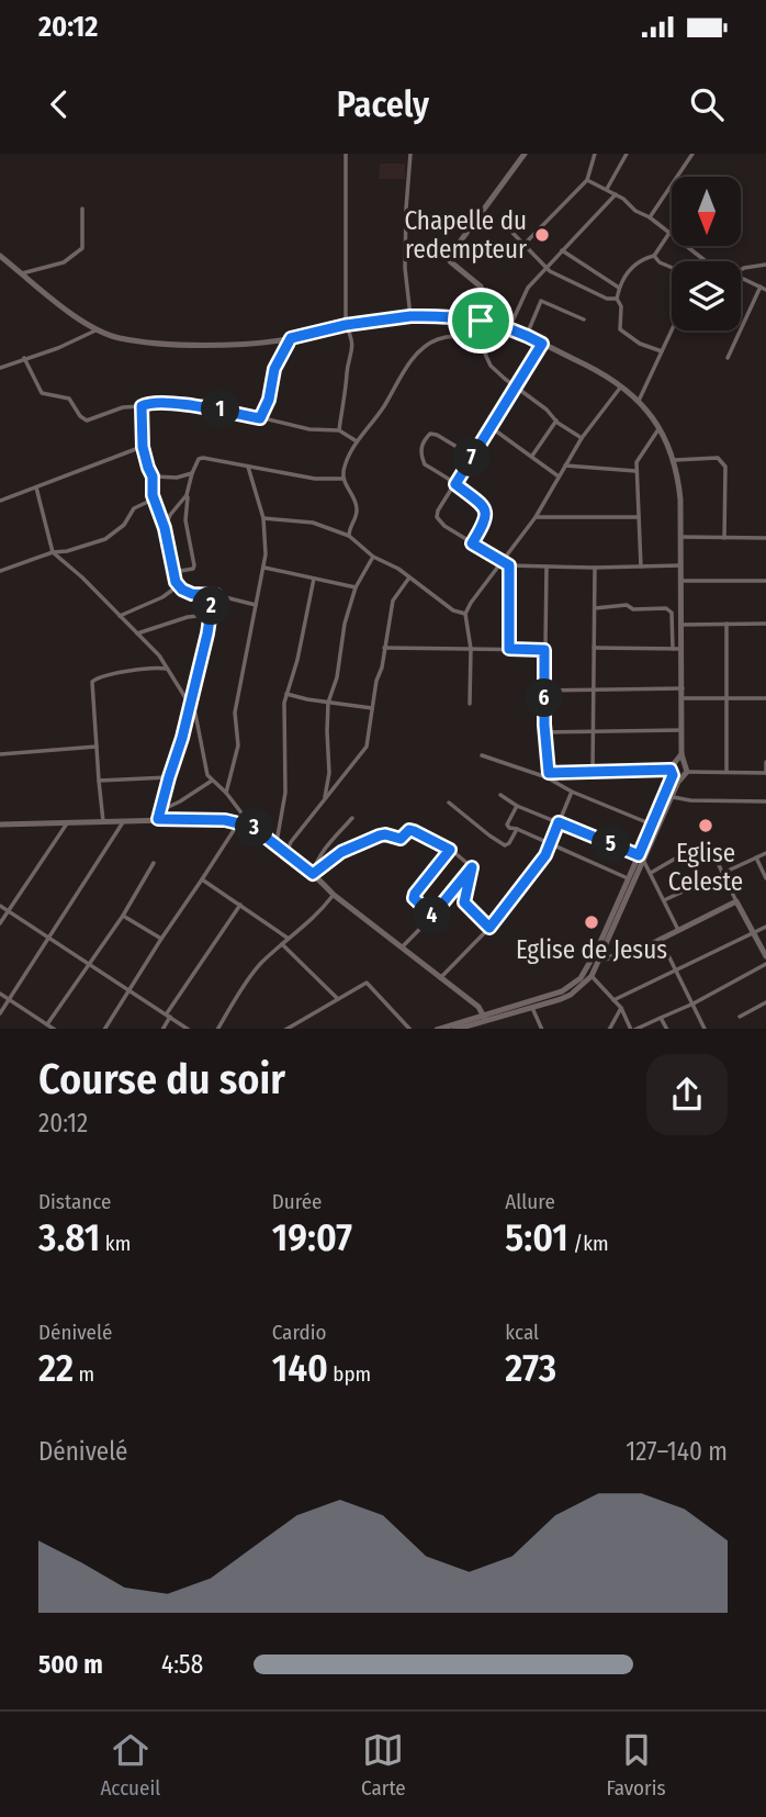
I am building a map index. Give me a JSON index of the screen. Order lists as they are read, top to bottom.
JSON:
{
  "places": ["Chapelle du redempteur", "Eglise Celeste", "Eglise de Jesus"],
  "north": "bottom",
  "page": {
    "status": "20:12",
    "header": "Pacely",
    "pins": [
      "1",
      "7",
      "2",
      "6",
      "3",
      "5",
      "4"
    ],
    "heading": ["Course du soir", "20:12"],
    "stats": [
      ["Distance", "3.81 km"],
      ["Durée", "19:07"],
      ["Allure", "5:01 /km"],
      ["Dénivelé", "22 m"],
      ["Cardio", "140 bpm"],
      ["kcal", "273"]
    ],
    "chart": ["Dénivelé", "127–140 m"],
    "list": [
      {
        "name": "500 m",
        "note": "4:58"
      }
    ],
    "tabs": ["Accueil", "Carte", "Favoris"]
  }
}
